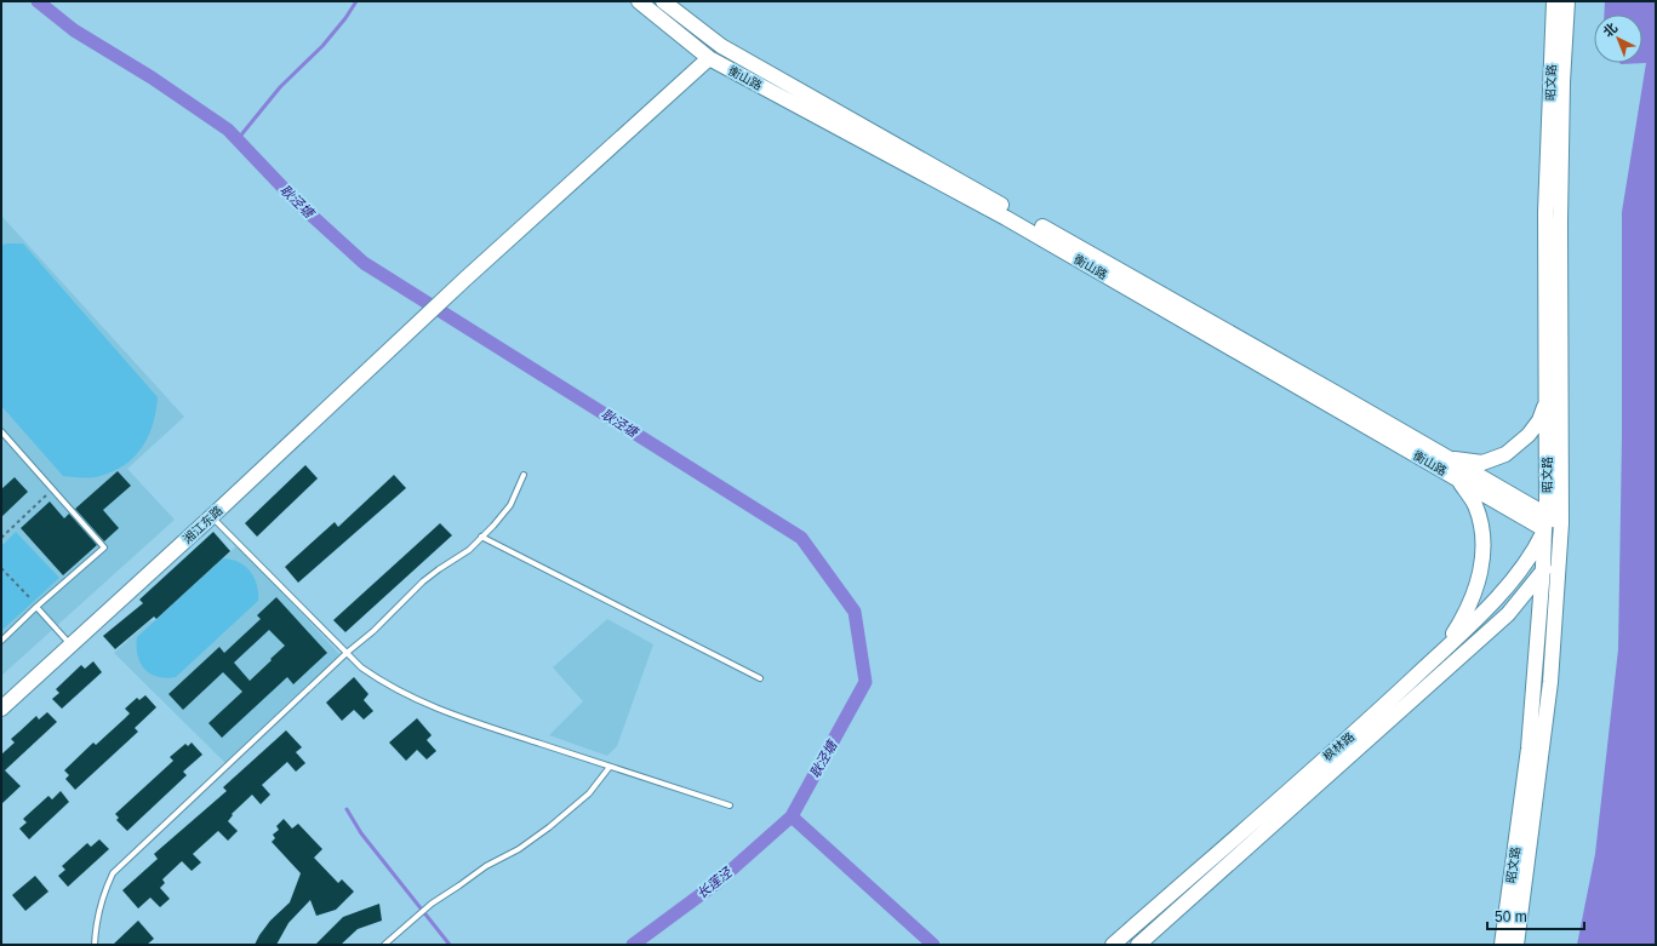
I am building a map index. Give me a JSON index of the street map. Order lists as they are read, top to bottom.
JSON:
{
  "streets": {
    "street": [
      "衡山路",
      "昭文路",
      "湘江东路",
      "枫林路"
    ]
  },
  "crossings": [
    ["衡山路", "昭文路"],
    ["衡山路", "湘江东路"],
    ["衡山路", "枫林路"],
    ["昭文路", "枫林路"]
  ],
  "water": ["耿泾塘", "长莲泾"],
  "scale_bar": "50 m",
  "north": "top left"
}
